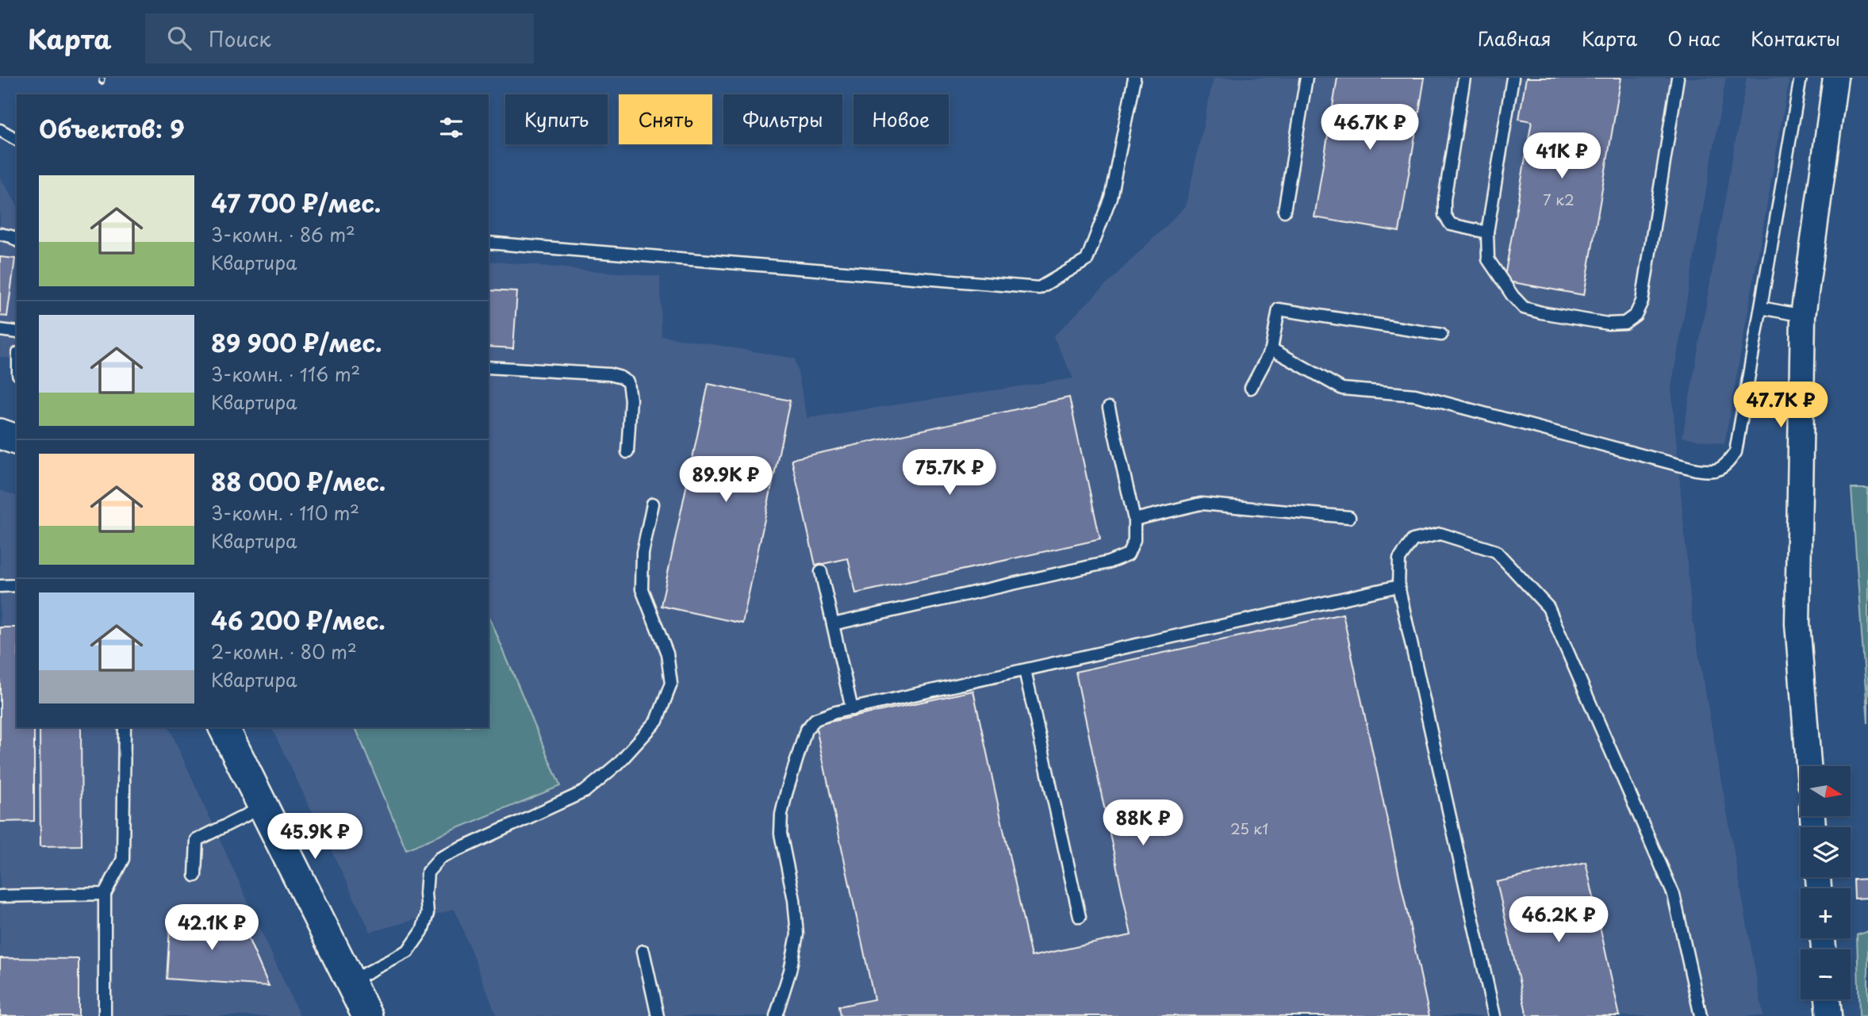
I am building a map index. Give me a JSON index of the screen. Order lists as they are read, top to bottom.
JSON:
{
  "house_numbers": ["7 к2", "25 к1"],
  "north": "right",
  "page": {
    "header": "Карта",
    "search": "Поиск",
    "nav": [
      "Главная",
      "Карта",
      "О нас",
      "Контакты"
    ],
    "chip": [
      "Купить",
      "Снять",
      "Фильтры",
      "Новое"
    ],
    "heading": "Объектов: 9",
    "price": [
      "46.7K ₽",
      "41K ₽",
      "47.7K ₽",
      "75.7K ₽",
      "89.9K ₽",
      "88K ₽",
      "45.9K ₽",
      "46.2K ₽",
      "42.1K ₽"
    ],
    "list": [
      {
        "name": "47 700 ₽/мес.",
        "note": "3-комн. · 86 m² · Квартира"
      },
      {
        "name": "89 900 ₽/мес.",
        "note": "3-комн. · 116 m² · Квартира"
      },
      {
        "name": "88 000 ₽/мес.",
        "note": "3-комн. · 110 m² · Квартира"
      },
      {
        "name": "46 200 ₽/мес.",
        "note": "2-комн. · 80 m² · Квартира"
      }
    ],
    "map_buttons": ["+", "−"]
  }
}
